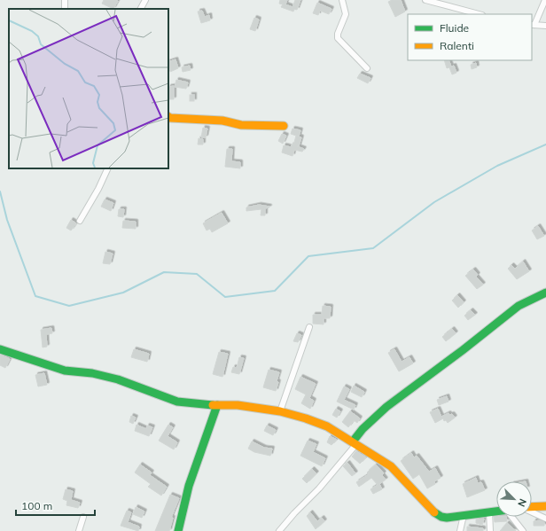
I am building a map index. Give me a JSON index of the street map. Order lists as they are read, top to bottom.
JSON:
{
  "legend": ["Fluide", "Ralenti"],
  "scale_bar": "100 m",
  "north": "bottom right"
}
